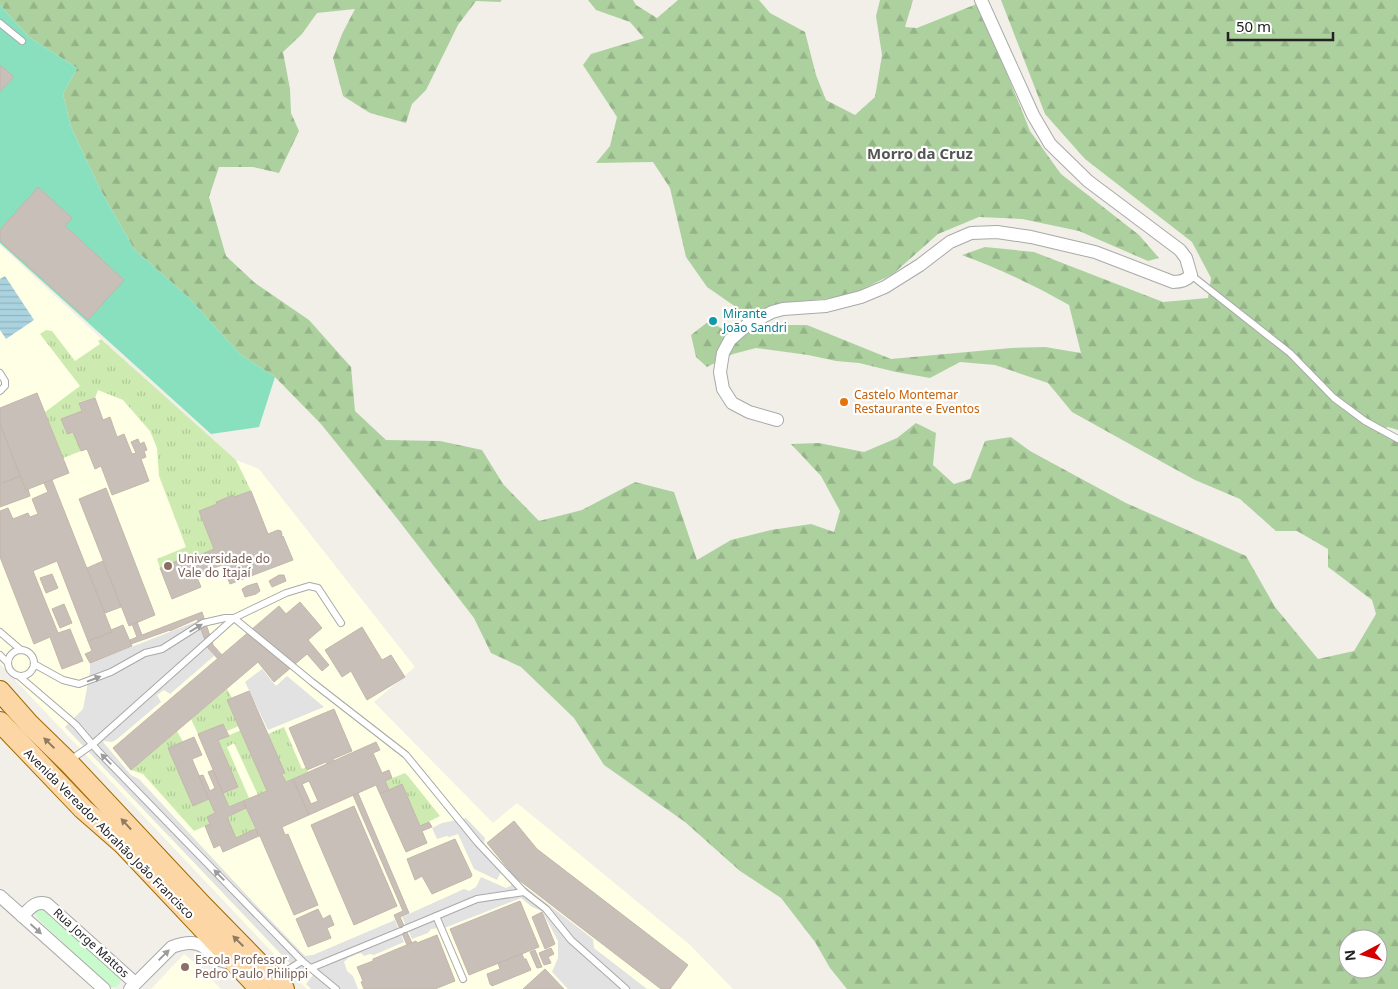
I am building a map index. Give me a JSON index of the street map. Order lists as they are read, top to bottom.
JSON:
{
  "streets": {
    "main road": ["Avenida Vereador Abrahão João Francisco"],
    "street": ["Rua Jorge Mattos"]
  },
  "one_way": ["Rua Jorge Mattos"],
  "districts": ["Morro da Cruz"],
  "places": [
    "Mirante João Sandri",
    "Castelo Montemar Restaurante e Eventos",
    "Universidade do Vale do Itajaí",
    "Escola Professor Pedro Paulo Philippi"
  ],
  "scale_bar": "50 m",
  "north": "left"
}
